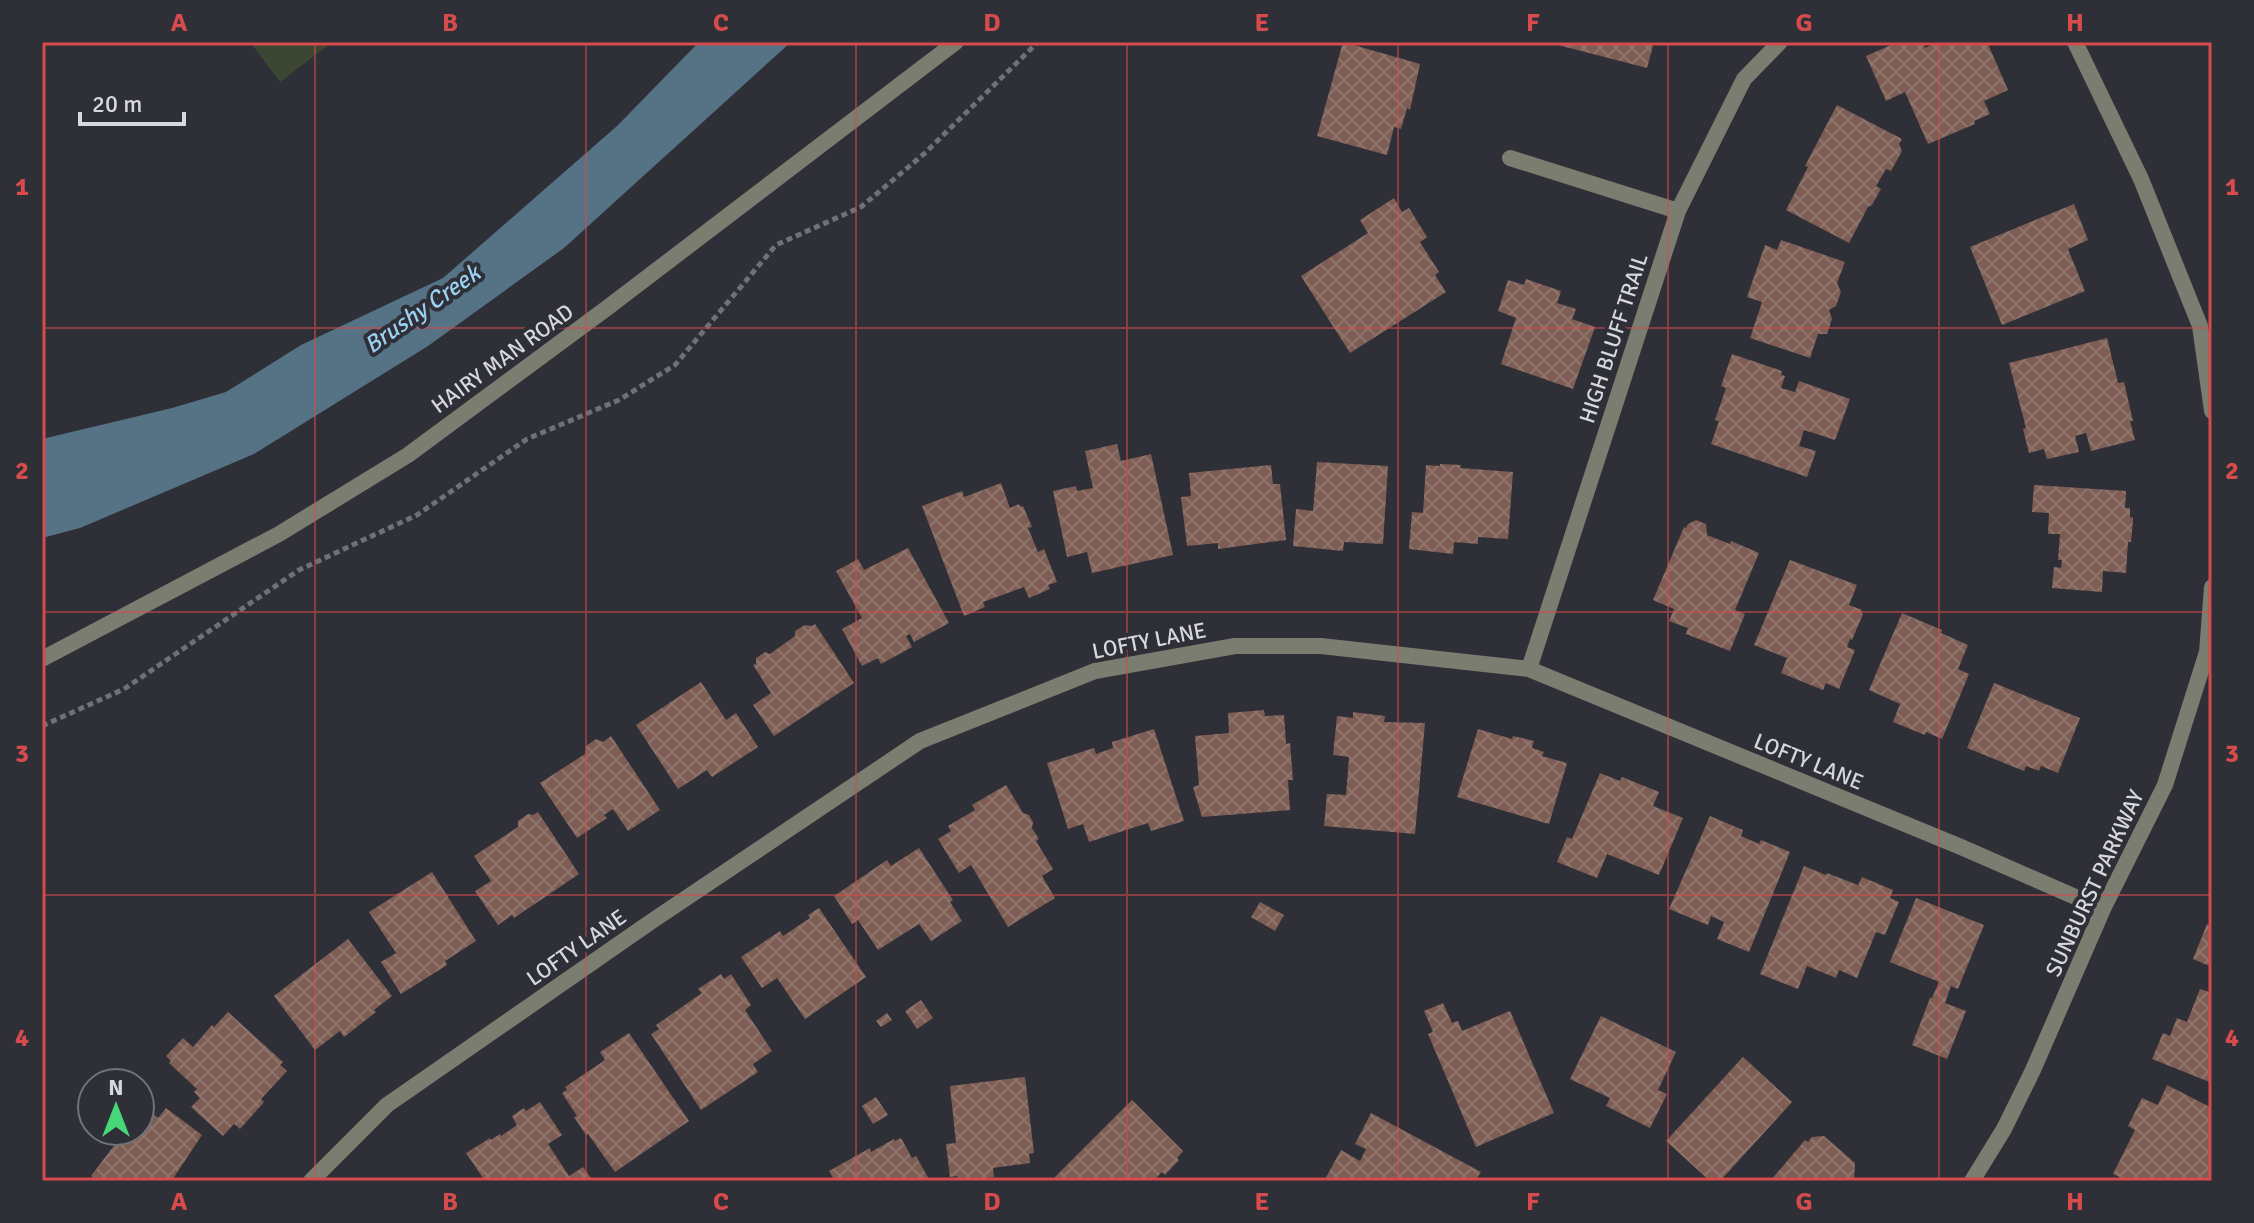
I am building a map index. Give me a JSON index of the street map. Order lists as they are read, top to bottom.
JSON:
{
  "streets": {
    "street": [
      "HIGH BLUFF TRAIL",
      "HAIRY MAN ROAD",
      "LOFTY LANE",
      "SUNBURST PARKWAY"
    ]
  },
  "crossings": [
    ["HIGH BLUFF TRAIL", "LOFTY LANE"],
    ["LOFTY LANE", "SUNBURST PARKWAY"]
  ],
  "water": ["Brushy Creek"],
  "scale_bar": "20 m",
  "north": "top",
  "grid": {
    "columns": [
      "A",
      "B",
      "C",
      "D",
      "E",
      "F",
      "G",
      "H"
    ],
    "rows": [
      "1",
      "2",
      "3",
      "4"
    ]
  }
}
